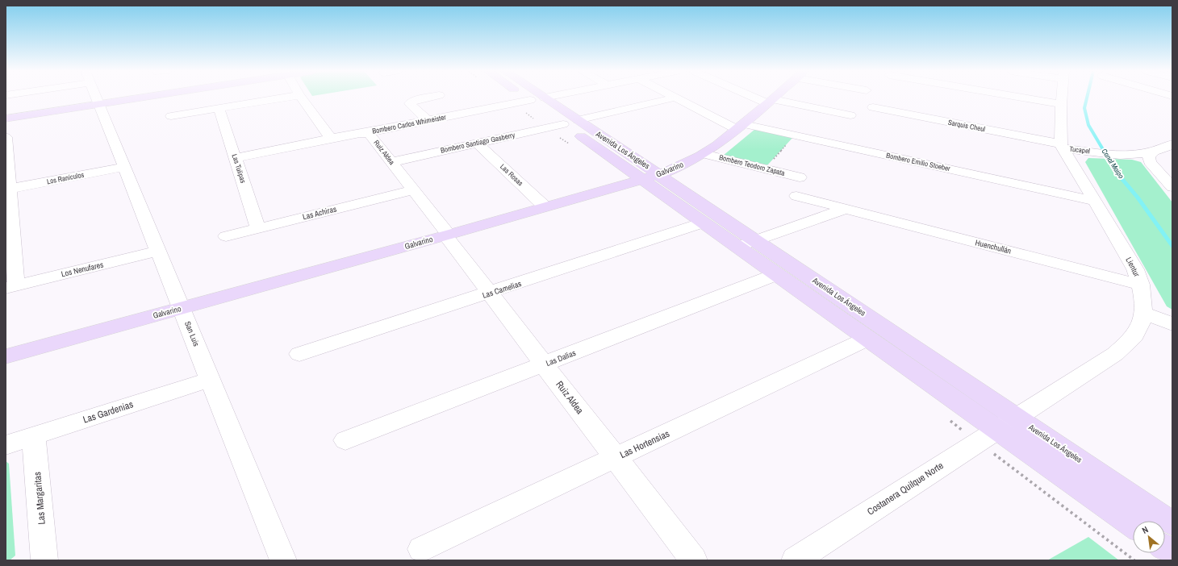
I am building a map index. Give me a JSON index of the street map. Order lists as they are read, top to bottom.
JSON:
{
  "streets": {
    "main road": ["Avenida Los Ángeles", "Galvarino"],
    "street": [
      "Bombero Carlos Whimeister",
      "Sarquis Cheul",
      "Bombero Santiago Gasberry",
      "Tucapel",
      "Ruiz Aldea",
      "Bombero Emilio Stoeber",
      "Bombero Teodoro Zapata",
      "Las Tulipas",
      "Las Rosas",
      "Los Ranículos",
      "Las Achiras",
      "Huenchullán",
      "Lientur",
      "Los Nenufares",
      "Las Camelias",
      "San Luis",
      "Las Dalias",
      "Las Gardenias",
      "Las Hortensias",
      "Costanera Quilque Norte",
      "Las Margaritas"
    ]
  },
  "crossings": [
    ["Bombero Carlos Whimeister", "Avenida Los Ángeles"],
    ["Bombero Carlos Whimeister", "Ruiz Aldea"],
    ["Sarquis Cheul", "Tucapel"],
    ["Sarquis Cheul", "Lientur"],
    ["Bombero Santiago Gasberry", "Avenida Los Ángeles"],
    ["Bombero Santiago Gasberry", "Ruiz Aldea"],
    ["Bombero Santiago Gasberry", "Las Rosas"],
    ["Avenida Los Ángeles", "Galvarino"],
    ["Avenida Los Ángeles", "Lientur"],
    ["Avenida Los Ángeles", "Las Camelias"],
    ["Avenida Los Ángeles", "Las Dalias"],
    ["Avenida Los Ángeles", "Las Hortensias"],
    ["Avenida Los Ángeles", "Costanera Quilque Norte"],
    ["Tucapel", "Lientur"],
    ["Ruiz Aldea", "Galvarino"],
    ["Ruiz Aldea", "Las Achiras"],
    ["Ruiz Aldea", "Las Camelias"],
    ["Ruiz Aldea", "Las Dalias"],
    ["Ruiz Aldea", "Las Hortensias"],
    ["Bombero Emilio Stoeber", "Galvarino"],
    ["Bombero Emilio Stoeber", "Lientur"],
    ["Bombero Teodoro Zapata", "Galvarino"],
    ["Las Tulipas", "Las Achiras"],
    ["Galvarino", "Las Rosas"],
    ["Galvarino", "San Luis"],
    ["Los Ranículos", "San Luis"],
    ["Huenchullán", "Lientur"],
    ["Lientur", "Costanera Quilque Norte"],
    ["Los Nenufares", "San Luis"],
    ["San Luis", "Las Gardenias"],
    ["Las Gardenias", "Las Margaritas"]
  ],
  "water": ["Canal Maipo"],
  "north": "top left"
}
